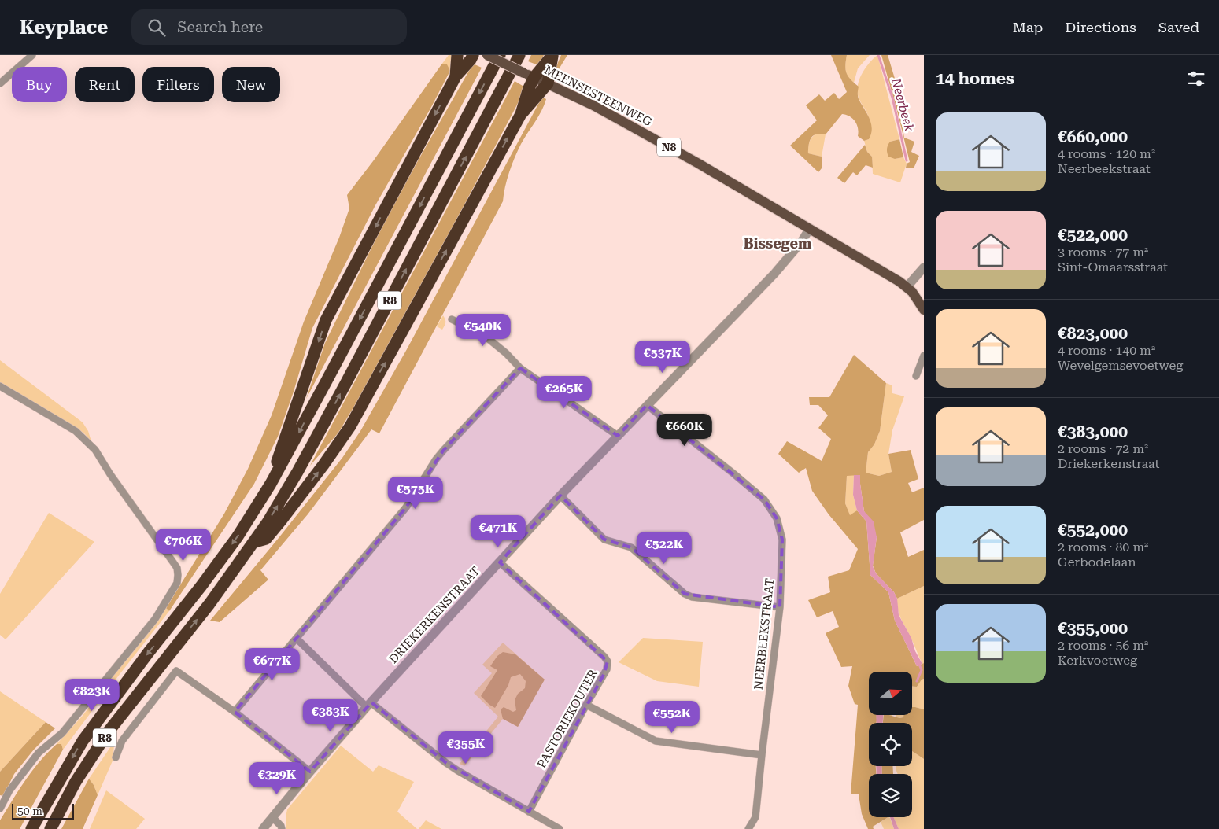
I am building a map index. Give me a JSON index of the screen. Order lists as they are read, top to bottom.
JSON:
{
  "streets": {
    "highway": ["R8"],
    "main road": ["MEENSESTEENWEG", "N8"],
    "street": ["DRIEKERKENSTRAAT", "NEERBEEKSTRAAT", "PASTORIEKOUTER"]
  },
  "crossings": [
    ["MEENSESTEENWEG", "N8"],
    ["MEENSESTEENWEG", "DRIEKERKENSTRAAT"],
    ["N8", "DRIEKERKENSTRAAT"],
    ["DRIEKERKENSTRAAT", "NEERBEEKSTRAAT"],
    ["DRIEKERKENSTRAAT", "PASTORIEKOUTER"]
  ],
  "districts": ["Bissegem"],
  "water": ["Neerbeek"],
  "scale_bar": "50 m",
  "north": "right",
  "page": {
    "header": "Keyplace",
    "search": "Search here",
    "nav": ["Map", "Directions", "Saved"],
    "heading": "14 homes",
    "chip": [
      "Buy",
      "Rent",
      "Filters",
      "New"
    ],
    "list": [
      {
        "name": "€660,000",
        "note": "4 rooms · 120 m² · Neerbeekstraat"
      },
      {
        "name": "€522,000",
        "note": "3 rooms · 77 m² · Sint-Omaarsstraat"
      },
      {
        "name": "€823,000",
        "note": "4 rooms · 140 m² · Wevelgemsevoetweg"
      },
      {
        "name": "€383,000",
        "note": "2 rooms · 72 m² · Driekerkenstraat"
      },
      {
        "name": "€552,000",
        "note": "2 rooms · 80 m² · Gerbodelaan"
      },
      {
        "name": "€355,000",
        "note": "2 rooms · 56 m² · Kerkvoetweg"
      }
    ],
    "price": [
      "€540K",
      "€537K",
      "€265K",
      "€660K",
      "€575K",
      "€471K",
      "€706K",
      "€522K",
      "€677K",
      "€823K",
      "€383K",
      "€552K",
      "€355K",
      "€329K"
    ],
    "scale": "50 m"
  }
}
